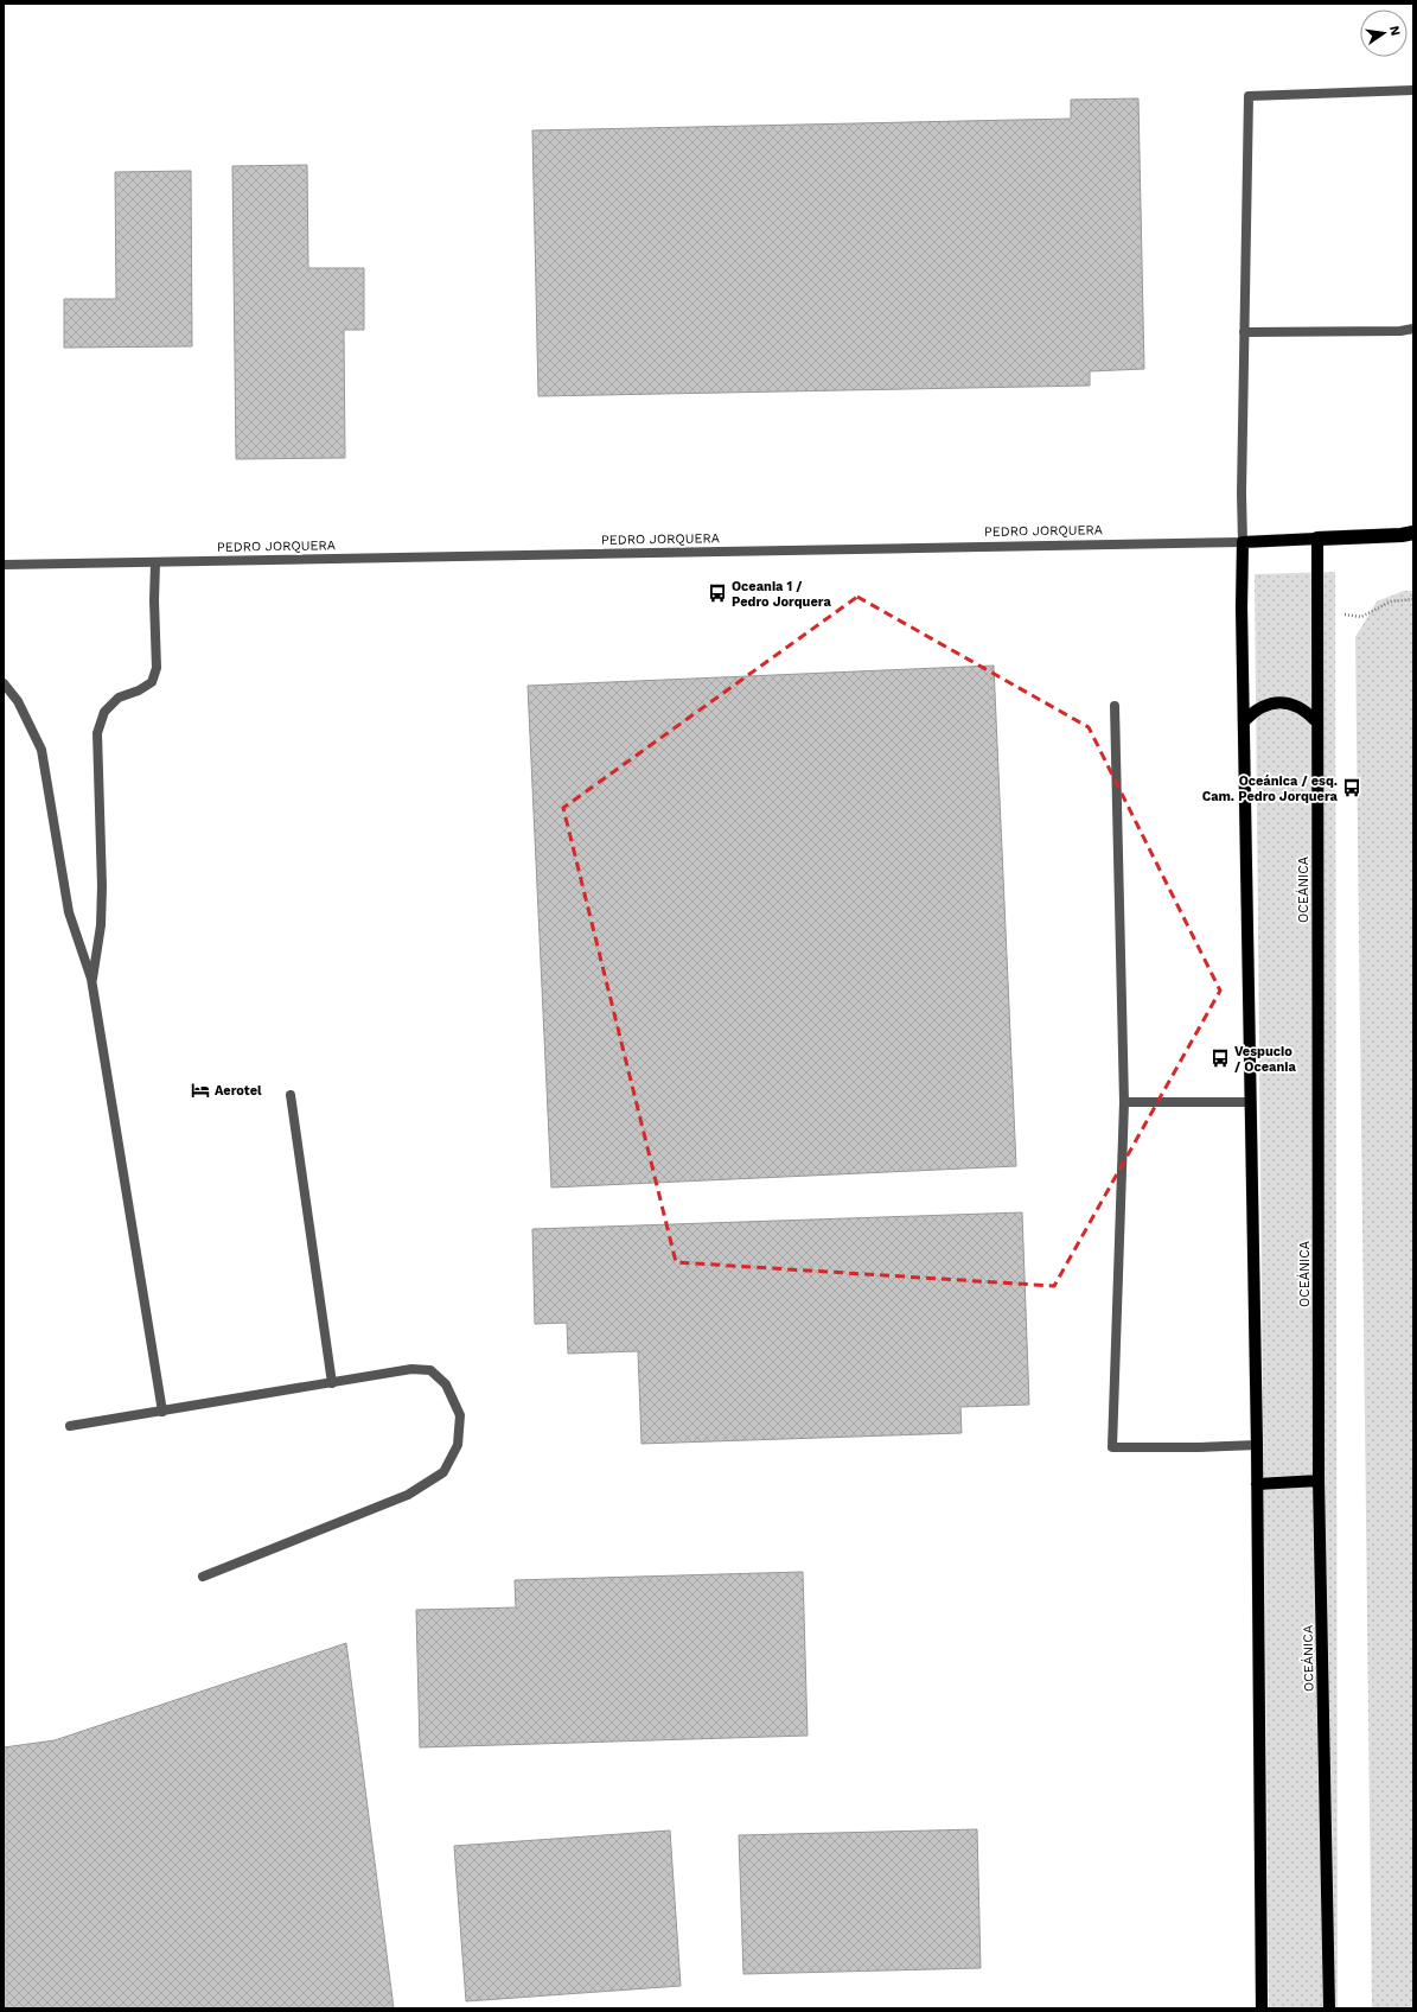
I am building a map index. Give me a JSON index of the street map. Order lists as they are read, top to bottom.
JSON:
{
  "streets": {
    "main road": ["PEDRO JORQUERA", "OCEÁNICA"]
  },
  "crossings": [
    ["PEDRO JORQUERA", "OCEÁNICA"]
  ],
  "places": {
    "bus stop": ["Oceania 1 / Pedro Jorquera", "Oceánica / esq. Cam. Pedro Jorquera", "Vespucio / Oceania"],
    "hotel": ["Aerotel"]
  },
  "north": "right"
}
